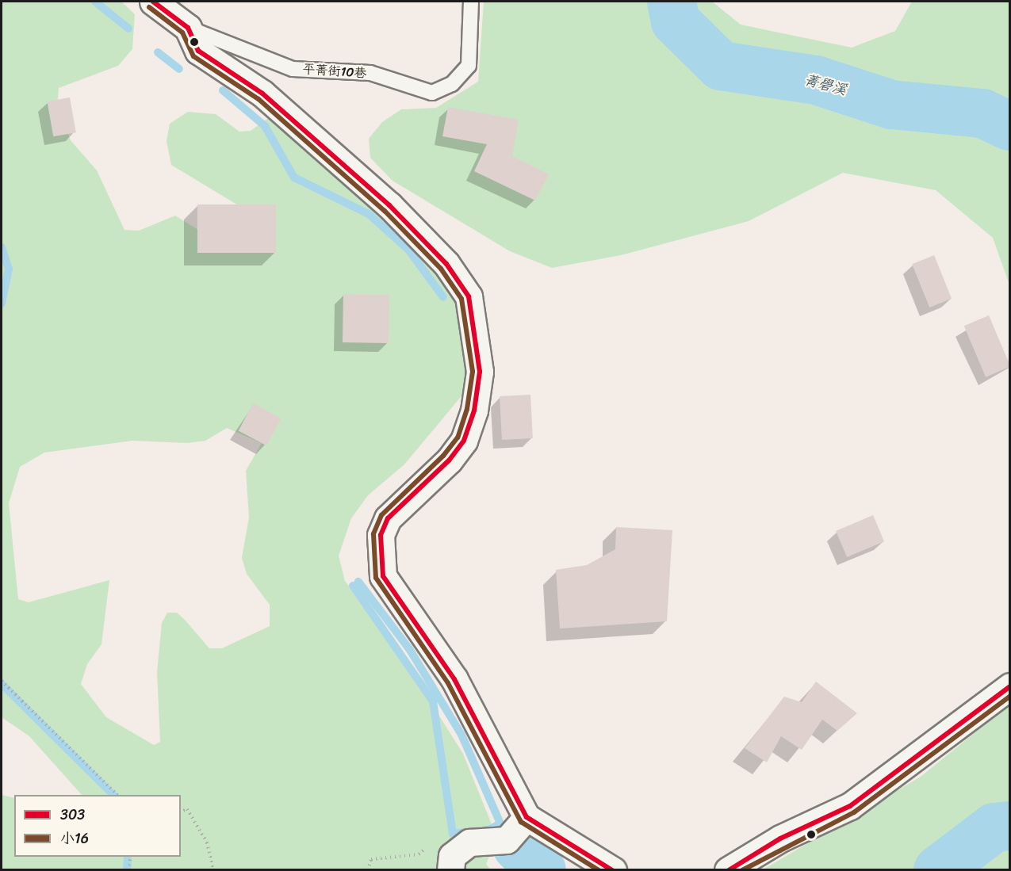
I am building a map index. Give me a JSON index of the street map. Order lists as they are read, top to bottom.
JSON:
{
  "streets": {
    "lane": ["平菁街10巷"]
  },
  "water": ["菁礐溪"],
  "lines": ["transit line 303", "transit line 小16"],
  "legend": ["303", "小16"]
}
